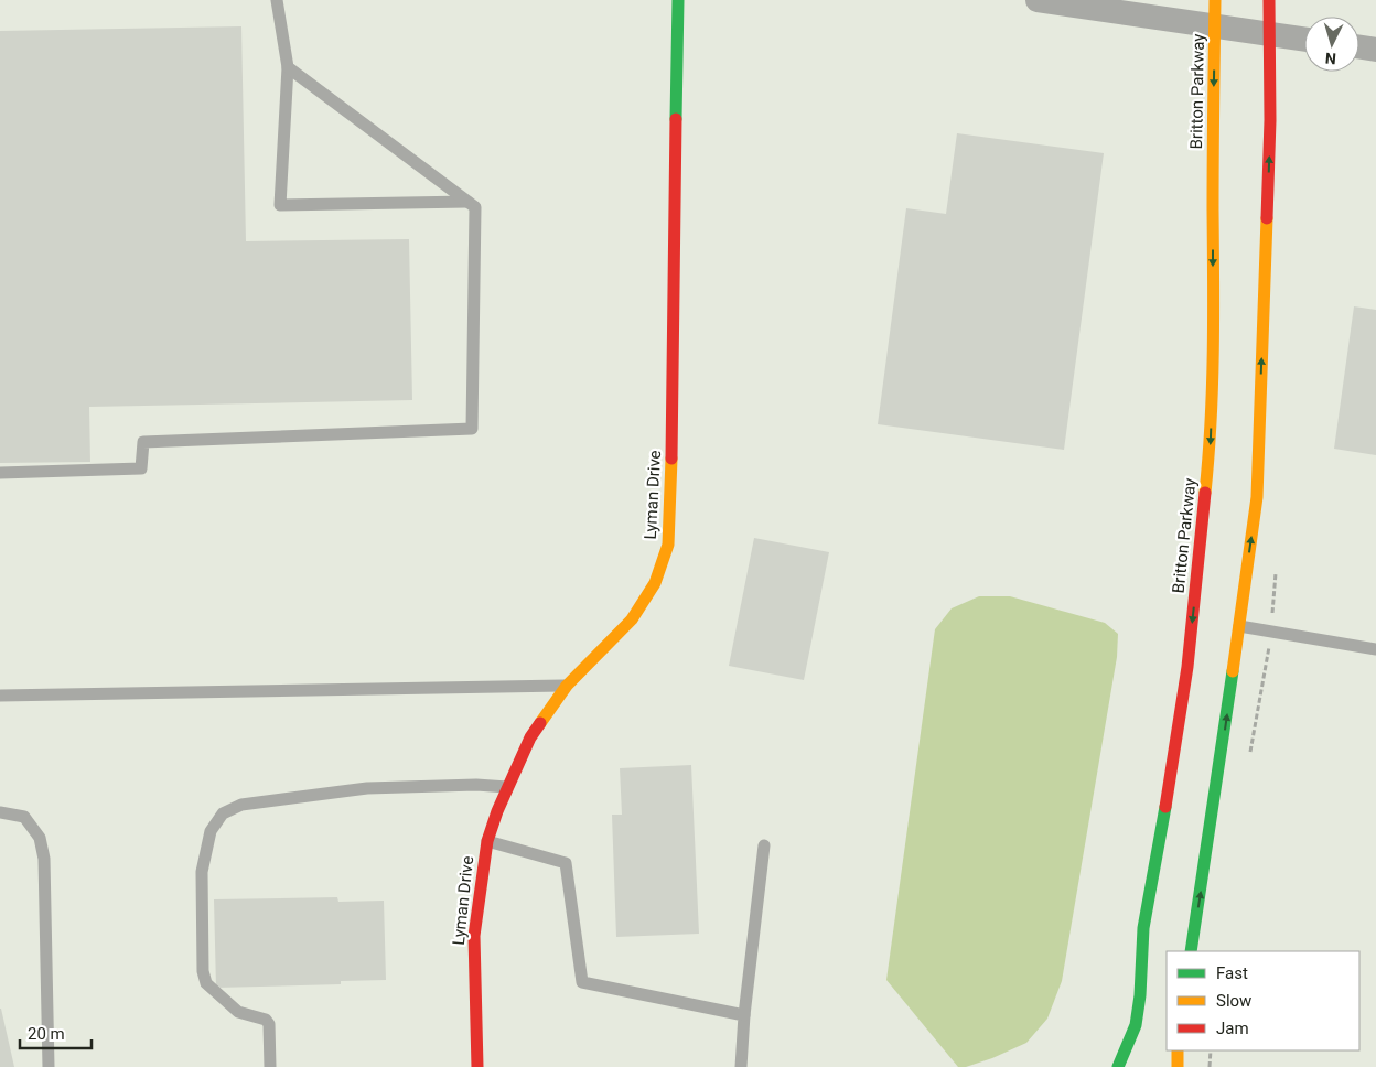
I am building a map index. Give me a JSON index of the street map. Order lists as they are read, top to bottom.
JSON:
{
  "streets": {
    "main road": ["Britton Parkway", "Lyman Drive"]
  },
  "legend": ["Fast", "Slow", "Jam"],
  "scale_bar": "20 m",
  "north": "bottom"
}
